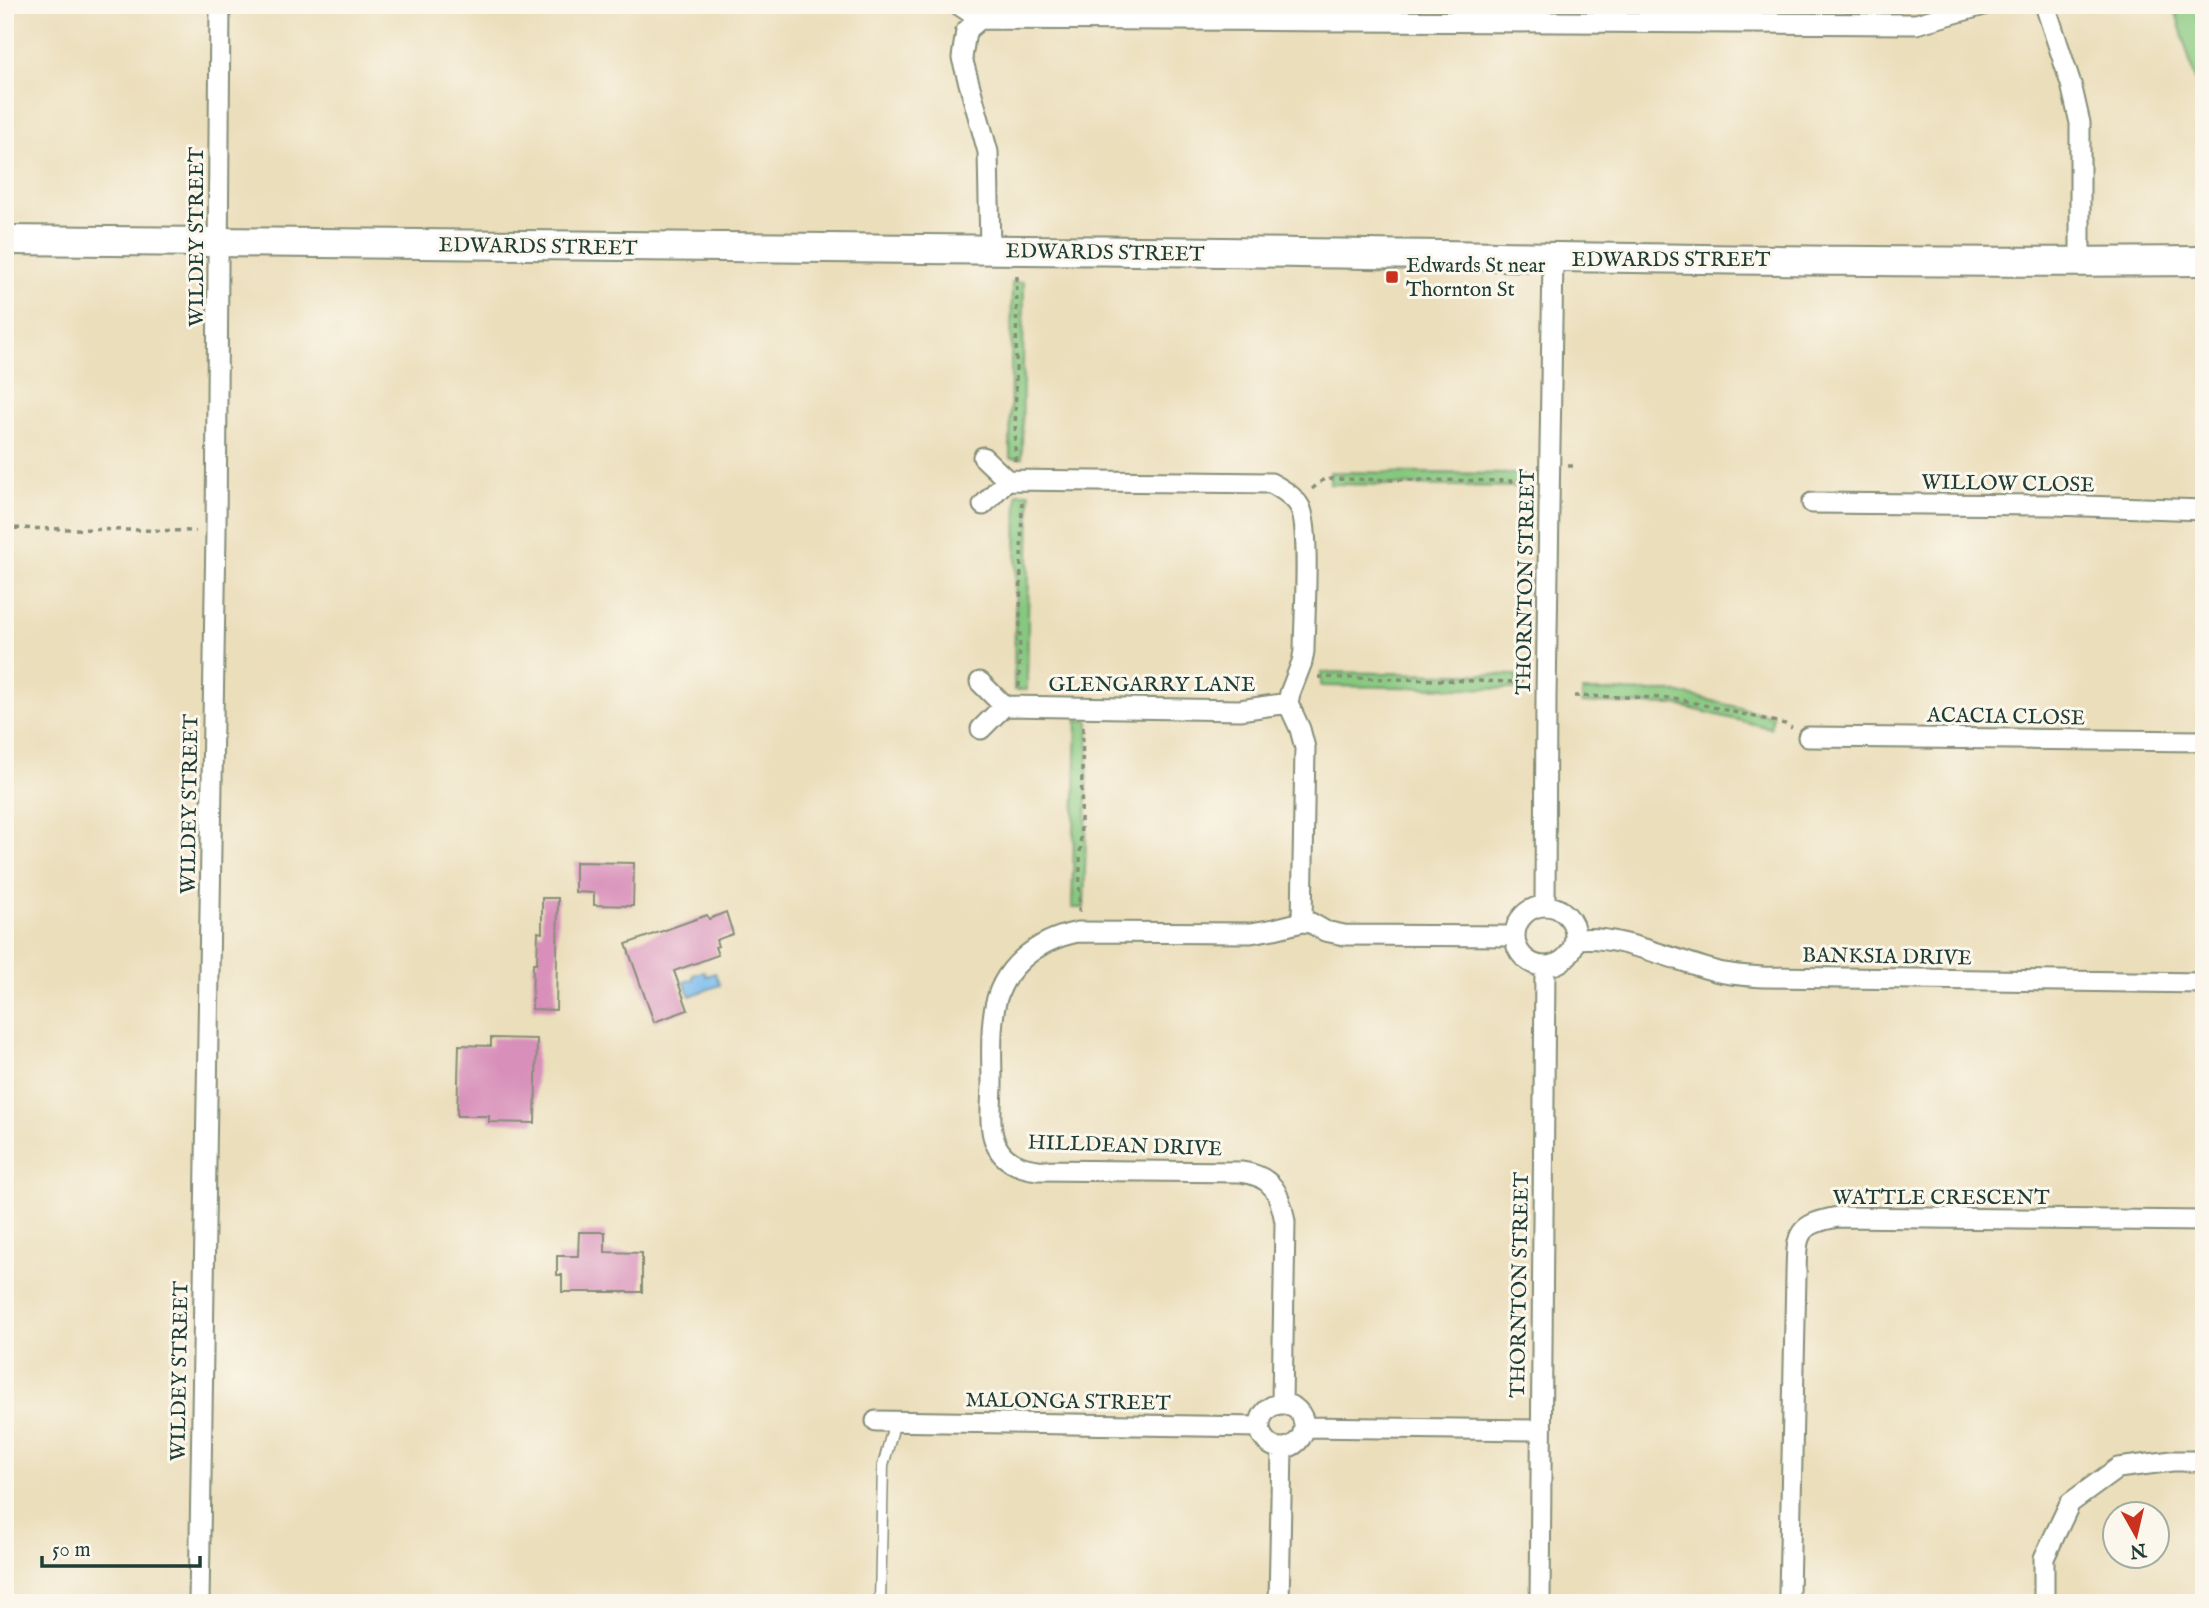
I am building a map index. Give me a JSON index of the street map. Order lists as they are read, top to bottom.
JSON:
{
  "streets": {
    "main road": ["EDWARDS STREET"],
    "street": [
      "WILDEY STREET",
      "WILLOW CLOSE",
      "THORNTON STREET",
      "GLENGARRY LANE",
      "ACACIA CLOSE",
      "BANKSIA DRIVE",
      "HILLDEAN DRIVE",
      "WATTLE CRESCENT",
      "MALONGA STREET"
    ]
  },
  "crossings": [
    ["WILDEY STREET", "EDWARDS STREET"],
    ["EDWARDS STREET", "THORNTON STREET"],
    ["THORNTON STREET", "BANKSIA DRIVE"],
    ["HILLDEAN DRIVE", "MALONGA STREET"]
  ],
  "places": {
    "transit": ["Edwards St near Thornton St"]
  },
  "scale_bar": "50 m",
  "north": "bottom"
}
